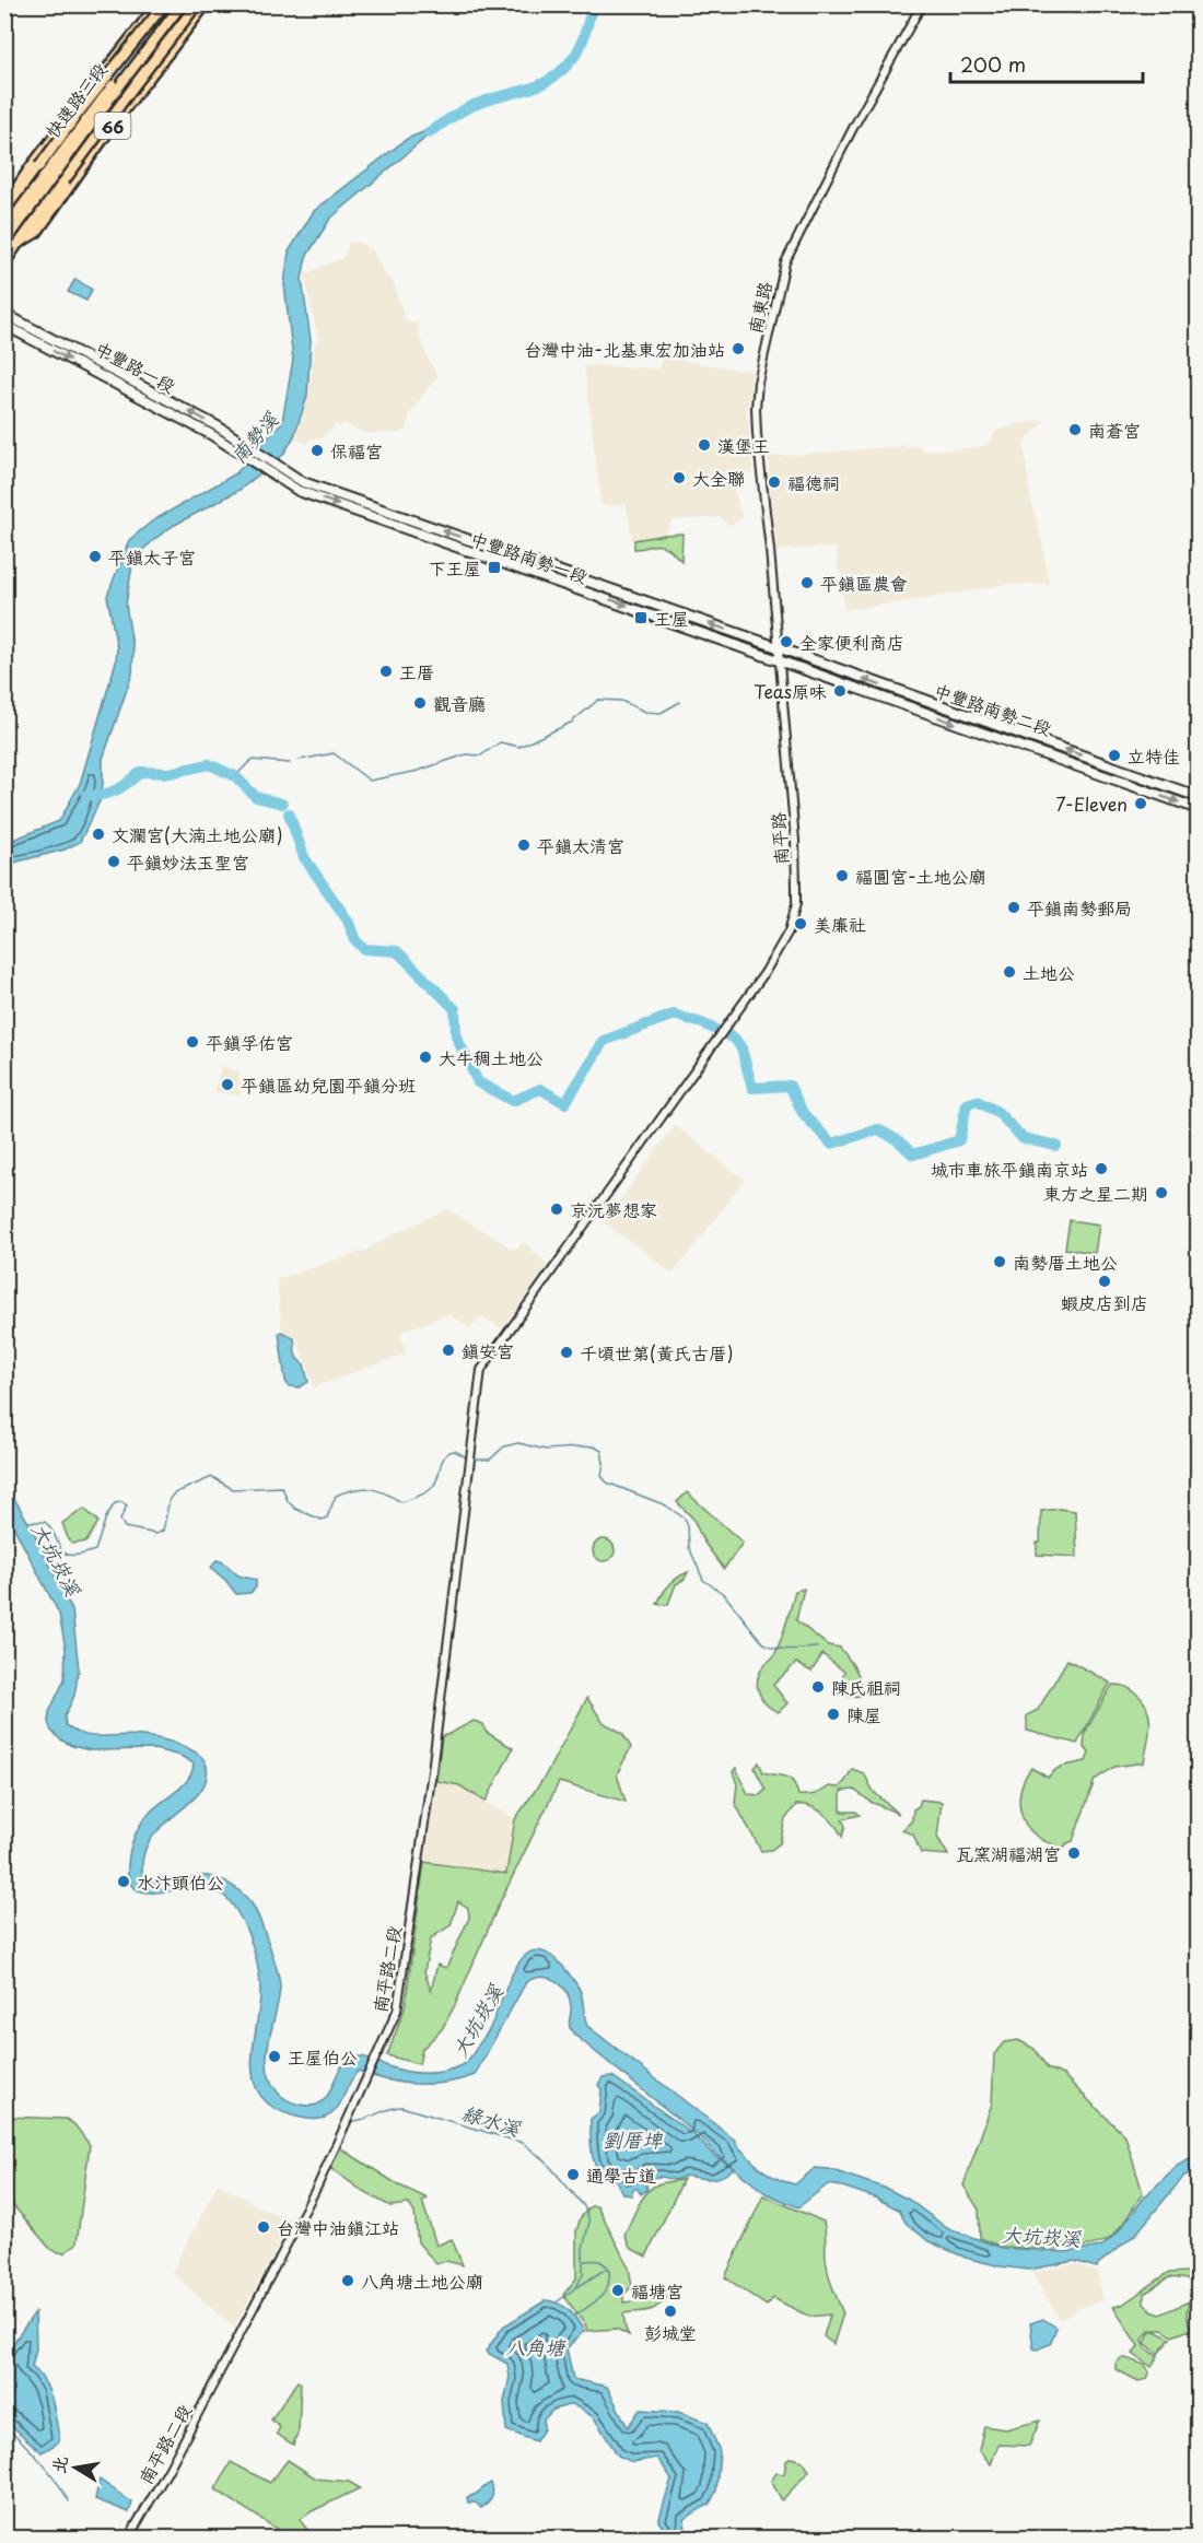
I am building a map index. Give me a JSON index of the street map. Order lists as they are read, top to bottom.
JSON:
{
  "streets": {
    "main road": [
      "快速路三段",
      "66",
      "中豐路一段",
      "中豐路南勢一段",
      "中豐路南勢二段"
    ],
    "street": ["南東路", "南平路", "南平路二段"]
  },
  "crossings": [
    ["南東路", "中豐路南勢一段"],
    ["南東路", "中豐路南勢二段"],
    ["南東路", "南平路"],
    ["中豐路一段", "中豐路南勢一段"],
    ["中豐路南勢一段", "中豐路南勢二段"],
    ["中豐路南勢一段", "南平路"],
    ["中豐路南勢二段", "南平路"],
    ["南平路", "南平路二段"]
  ],
  "water": [
    "南勢溪",
    "大坑崁溪",
    "綠水溪",
    "劉厝埤",
    "八角塘"
  ],
  "places": {
    "other": [
      "台灣中油-北基東宏加油站",
      "南蒼宮",
      "漢堡王",
      "保福宮",
      "大全聯",
      "福德祠",
      "平鎮太子宮",
      "平鎮區農會",
      "全家便利商店",
      "王厝",
      "Teas原味",
      "觀音廳",
      "立特佳",
      "7-Eleven",
      "文瀾宮(大湳土地公廟)",
      "平鎮太清宮",
      "平鎮妙法玉聖宮",
      "福圓宮-土地公廟",
      "平鎮南勢郵局",
      "美廉社",
      "土地公",
      "平鎮孚佑宮",
      "大牛稠土地公",
      "平鎮區幼兒園平鎮分班",
      "城市車旅平鎮南京站",
      "東方之星二期",
      "京沅夢想家",
      "南勢厝土地公",
      "蝦皮店到店",
      "鎮安宮",
      "千頃世第(黃氏古厝)",
      "陳氏祖祠",
      "陳屋",
      "瓦窯湖福湖宮",
      "水汴頭伯公",
      "王屋伯公",
      "通學古道",
      "台灣中油鎮江站",
      "八角塘土地公廟",
      "福塘宮",
      "彭城堂"
    ],
    "transit": ["下王屋", "王屋"]
  },
  "scale_bar": "200 m",
  "north": "left"
}
